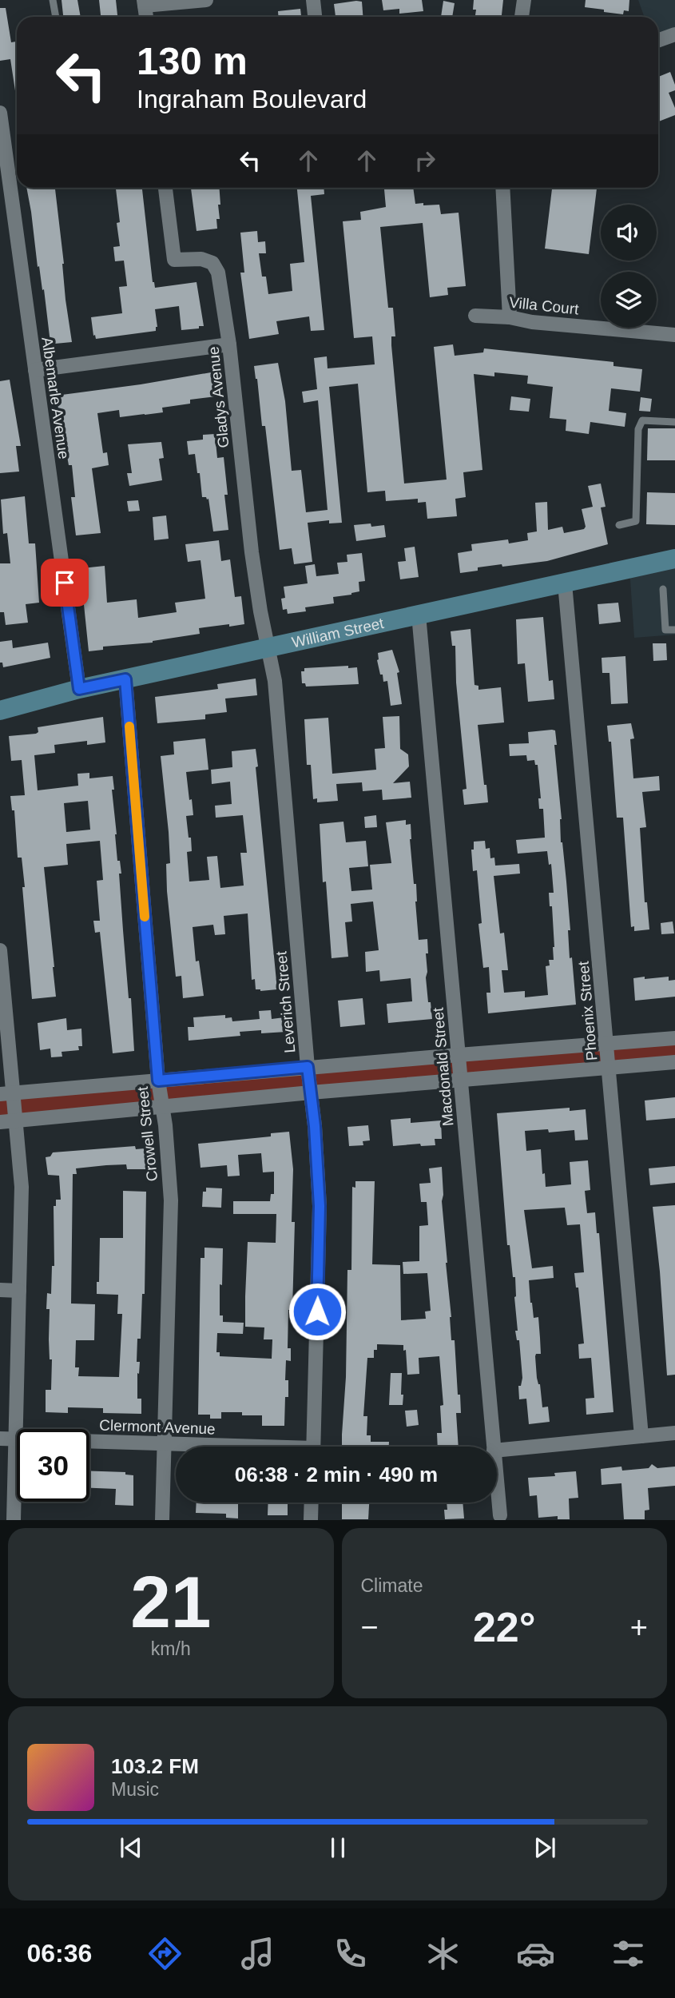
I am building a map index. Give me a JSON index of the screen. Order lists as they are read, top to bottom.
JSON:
{
  "streets": {
    "street": [
      "Villa Court",
      "Gladys Avenue",
      "Albemarle Avenue",
      "William Street",
      "Leverich Street",
      "Phoenix Street",
      "Macdonald Street",
      "Crowell Street",
      "Clermont Avenue"
    ]
  },
  "crossings": [
    ["Gladys Avenue", "William Street"],
    ["Gladys Avenue", "Leverich Street"],
    ["Albemarle Avenue", "William Street"],
    ["William Street", "Leverich Street"],
    ["William Street", "Phoenix Street"],
    ["William Street", "Macdonald Street"],
    ["William Street", "Crowell Street"],
    ["Crowell Street", "Clermont Avenue"]
  ],
  "page": {
    "turn": ["130 m", "Ingraham Boulevard"],
    "limit": "30",
    "trip": "06:38 · 2 min · 490 m",
    "tile": [
      ["21", "km/h"],
      "Climate"
    ],
    "heat": ["−", "22°", "+"],
    "song": ["103.2 FM", "Music"],
    "tabs": "06:36"
  }
}
